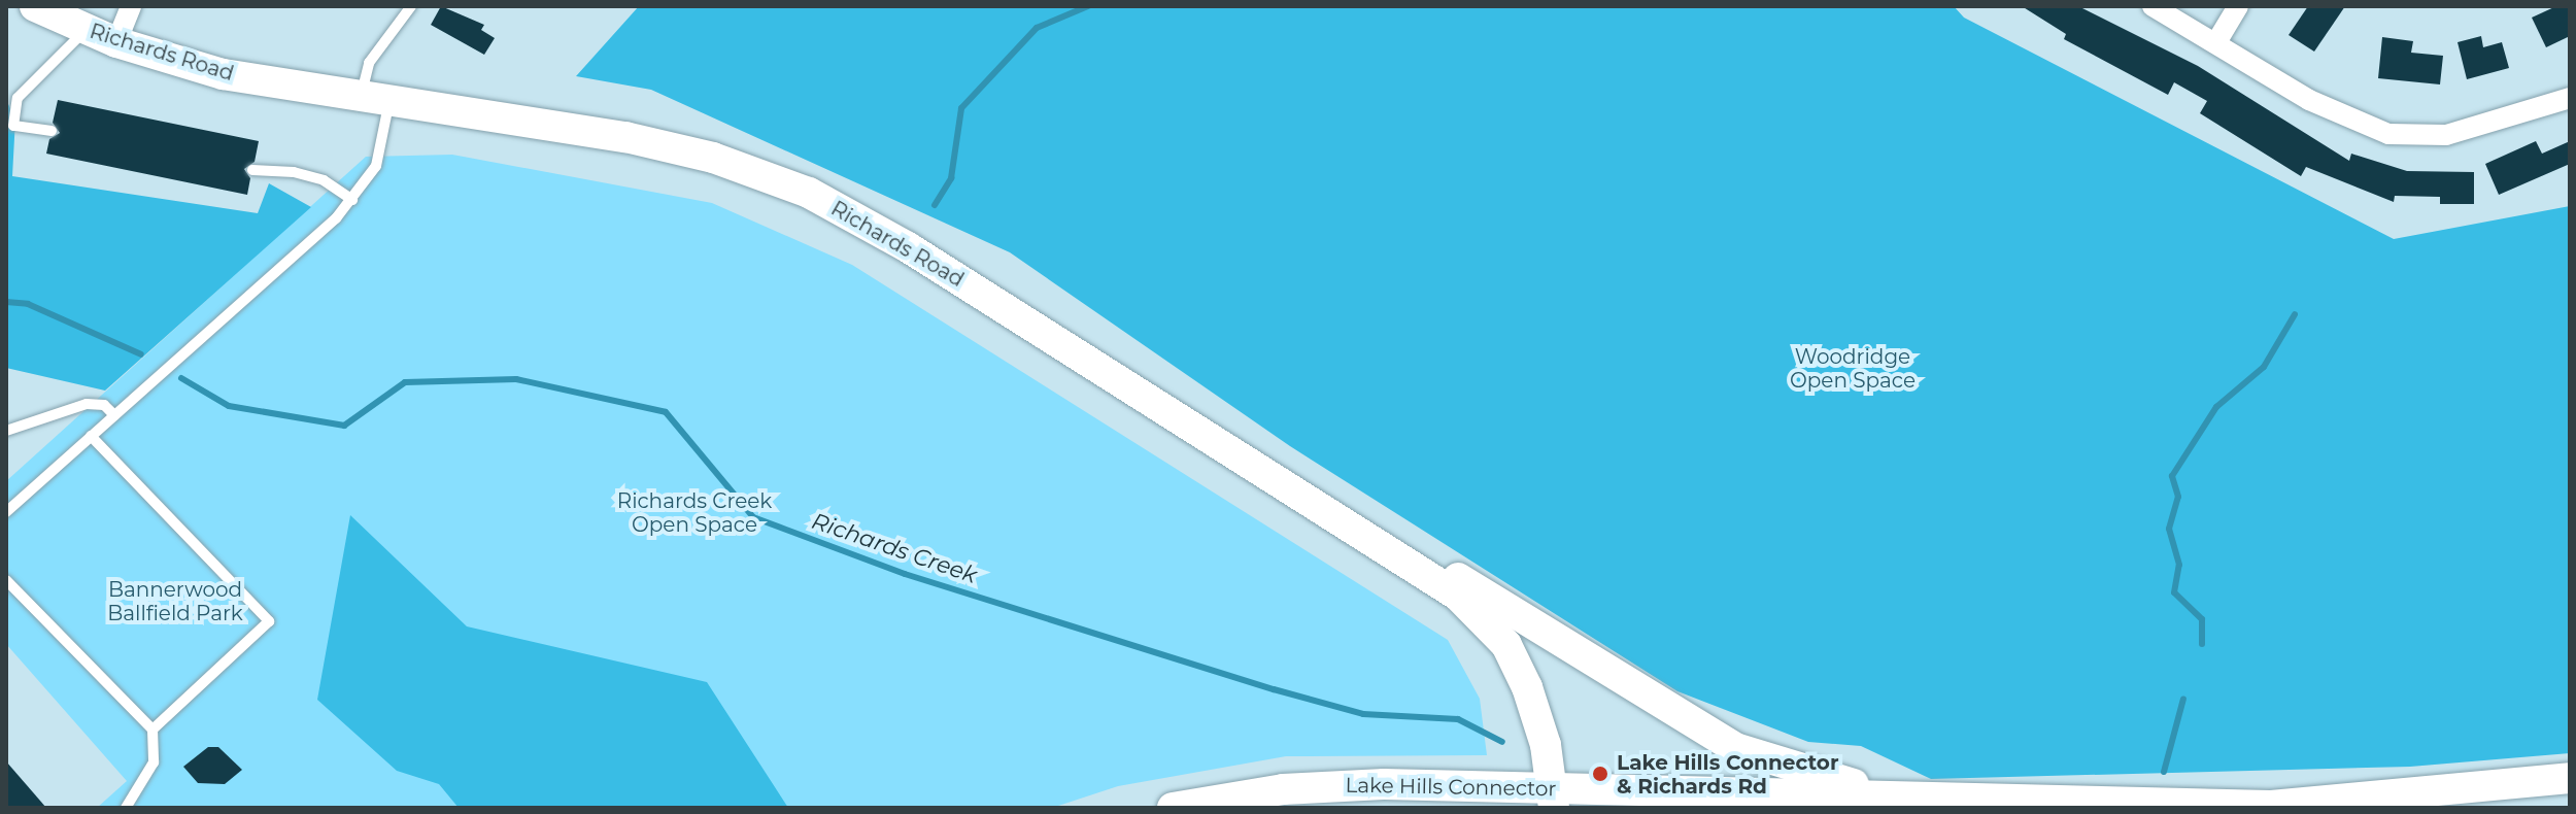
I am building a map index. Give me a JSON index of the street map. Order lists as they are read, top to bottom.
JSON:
{
  "streets": {
    "main road": ["Richards Road", "Lake Hills Connector"]
  },
  "crossings": [
    ["Richards Road", "Lake Hills Connector"]
  ],
  "water": ["Richards Creek"],
  "parks": ["Woodridge Open Space", "Richards Creek Open Space", "Bannerwood Ballfield Park"],
  "places": ["Lake Hills Connector & Richards Rd"]
}
